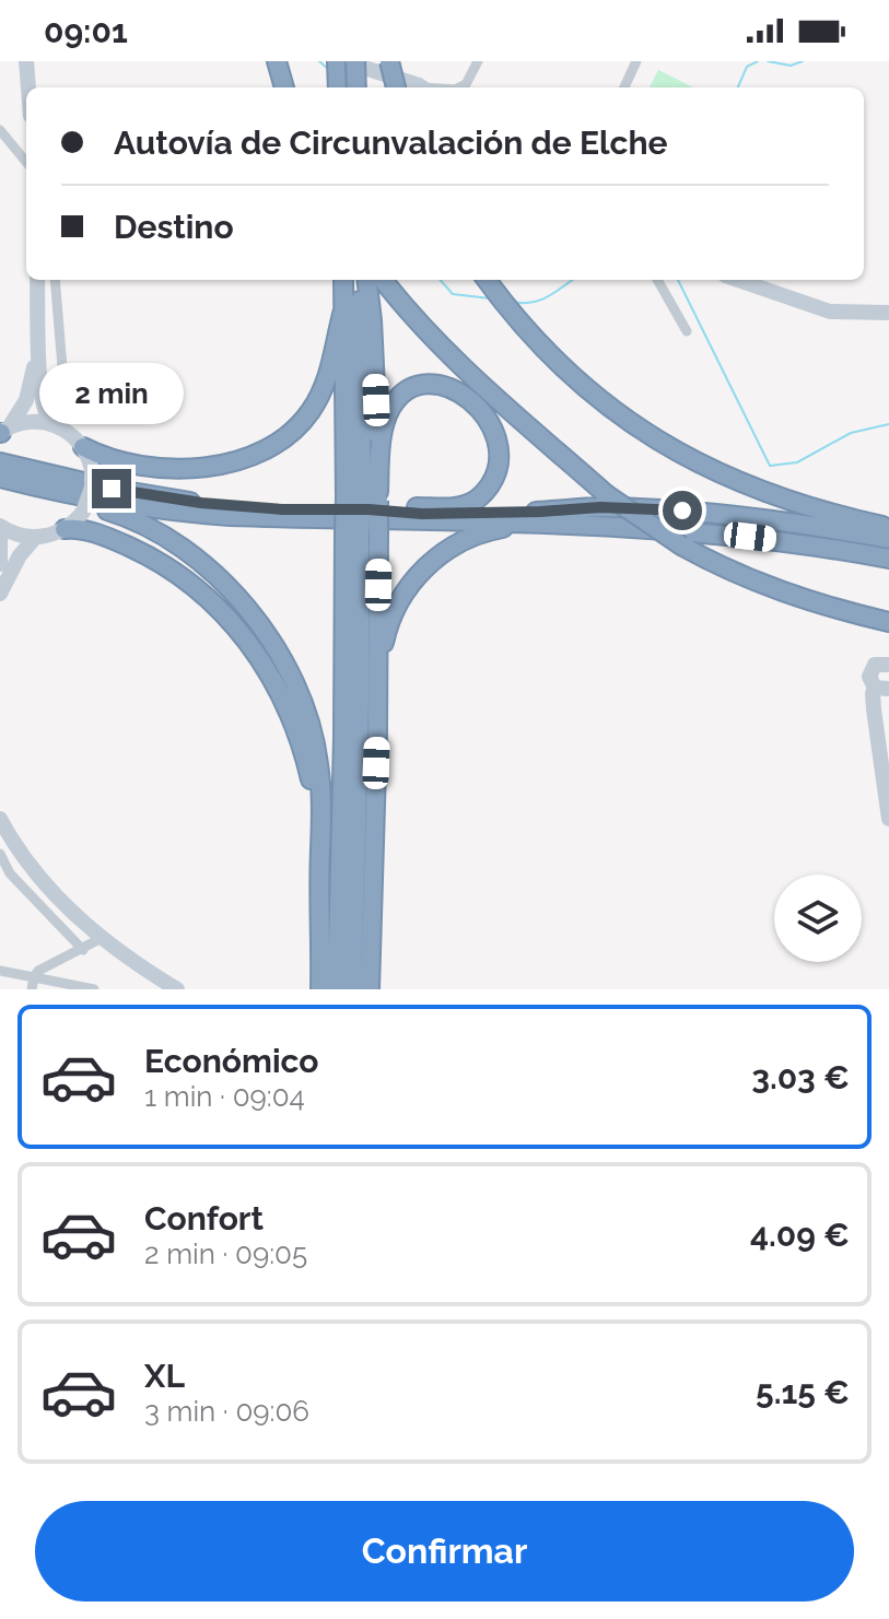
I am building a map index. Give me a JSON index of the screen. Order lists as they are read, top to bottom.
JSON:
{
  "page": {
    "status": "09:01",
    "banner": ["Autovía de Circunvalación de Elche", "Destino"],
    "bubble": "2 min",
    "list": [
      {
        "name": "Económico",
        "note": "1 min · 09:04",
        "value": "3.03 €"
      },
      {
        "name": "Confort",
        "note": "2 min · 09:05",
        "value": "4.09 €"
      },
      {
        "name": "XL",
        "note": "3 min · 09:06",
        "value": "5.15 €"
      }
    ],
    "buttons": "Confirmar"
  }
}
